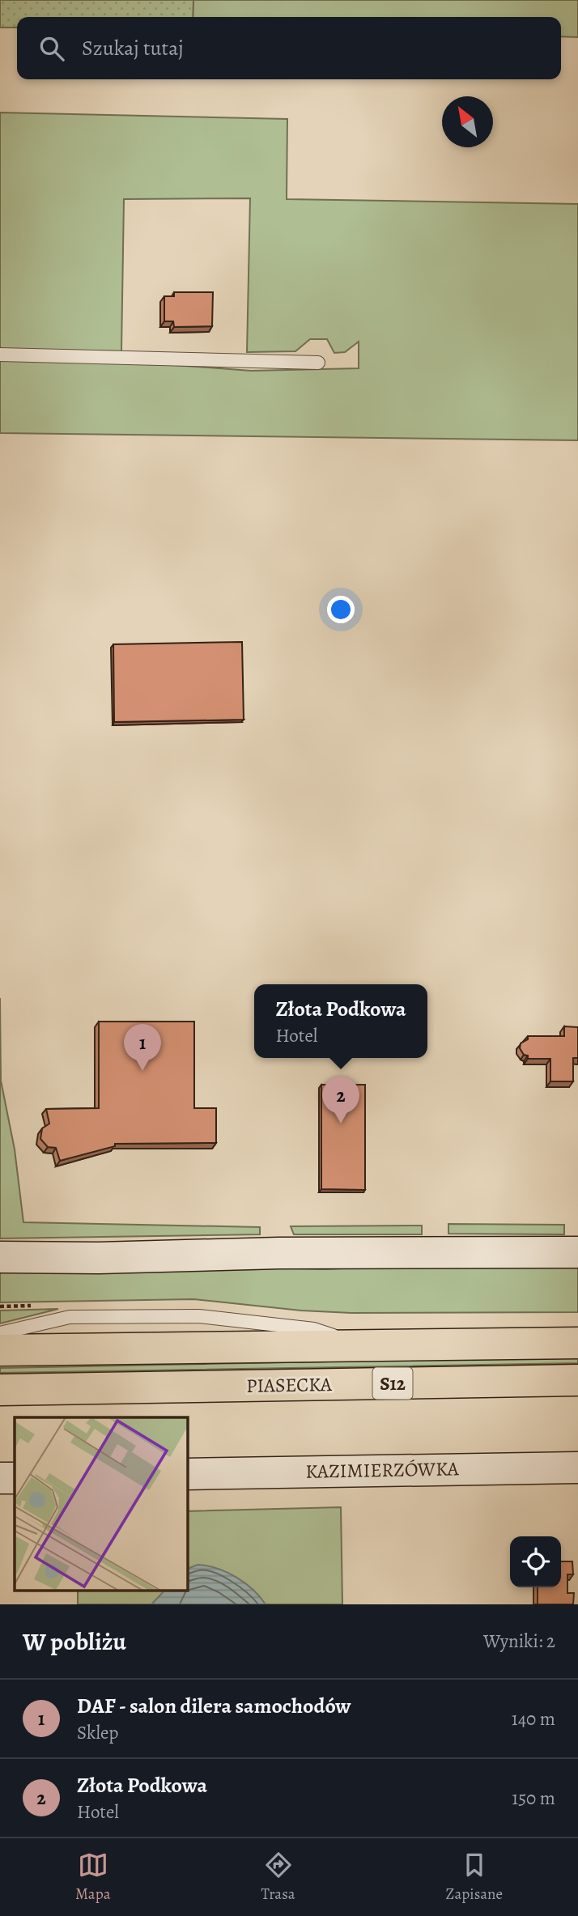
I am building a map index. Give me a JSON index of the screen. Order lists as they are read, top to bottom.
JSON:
{
  "streets": {
    "highway": ["S12", "PIASECKA"],
    "street": ["KAZIMIERZÓWKA"]
  },
  "north": "top left",
  "page": {
    "search": "Szukaj tutaj",
    "popup": ["Złota Podkowa", "Hotel"],
    "pins": ["1", "2"],
    "heading": ["W pobliżu", "Wyniki: 2"],
    "list": [
      {
        "mark": "1",
        "name": "DAF - salon dilera samochodów",
        "note": "Sklep",
        "value": "140 m"
      },
      {
        "mark": "2",
        "name": "Złota Podkowa",
        "note": "Hotel",
        "value": "150 m"
      }
    ],
    "nav": ["Mapa", "Trasa", "Zapisane"]
  }
}
